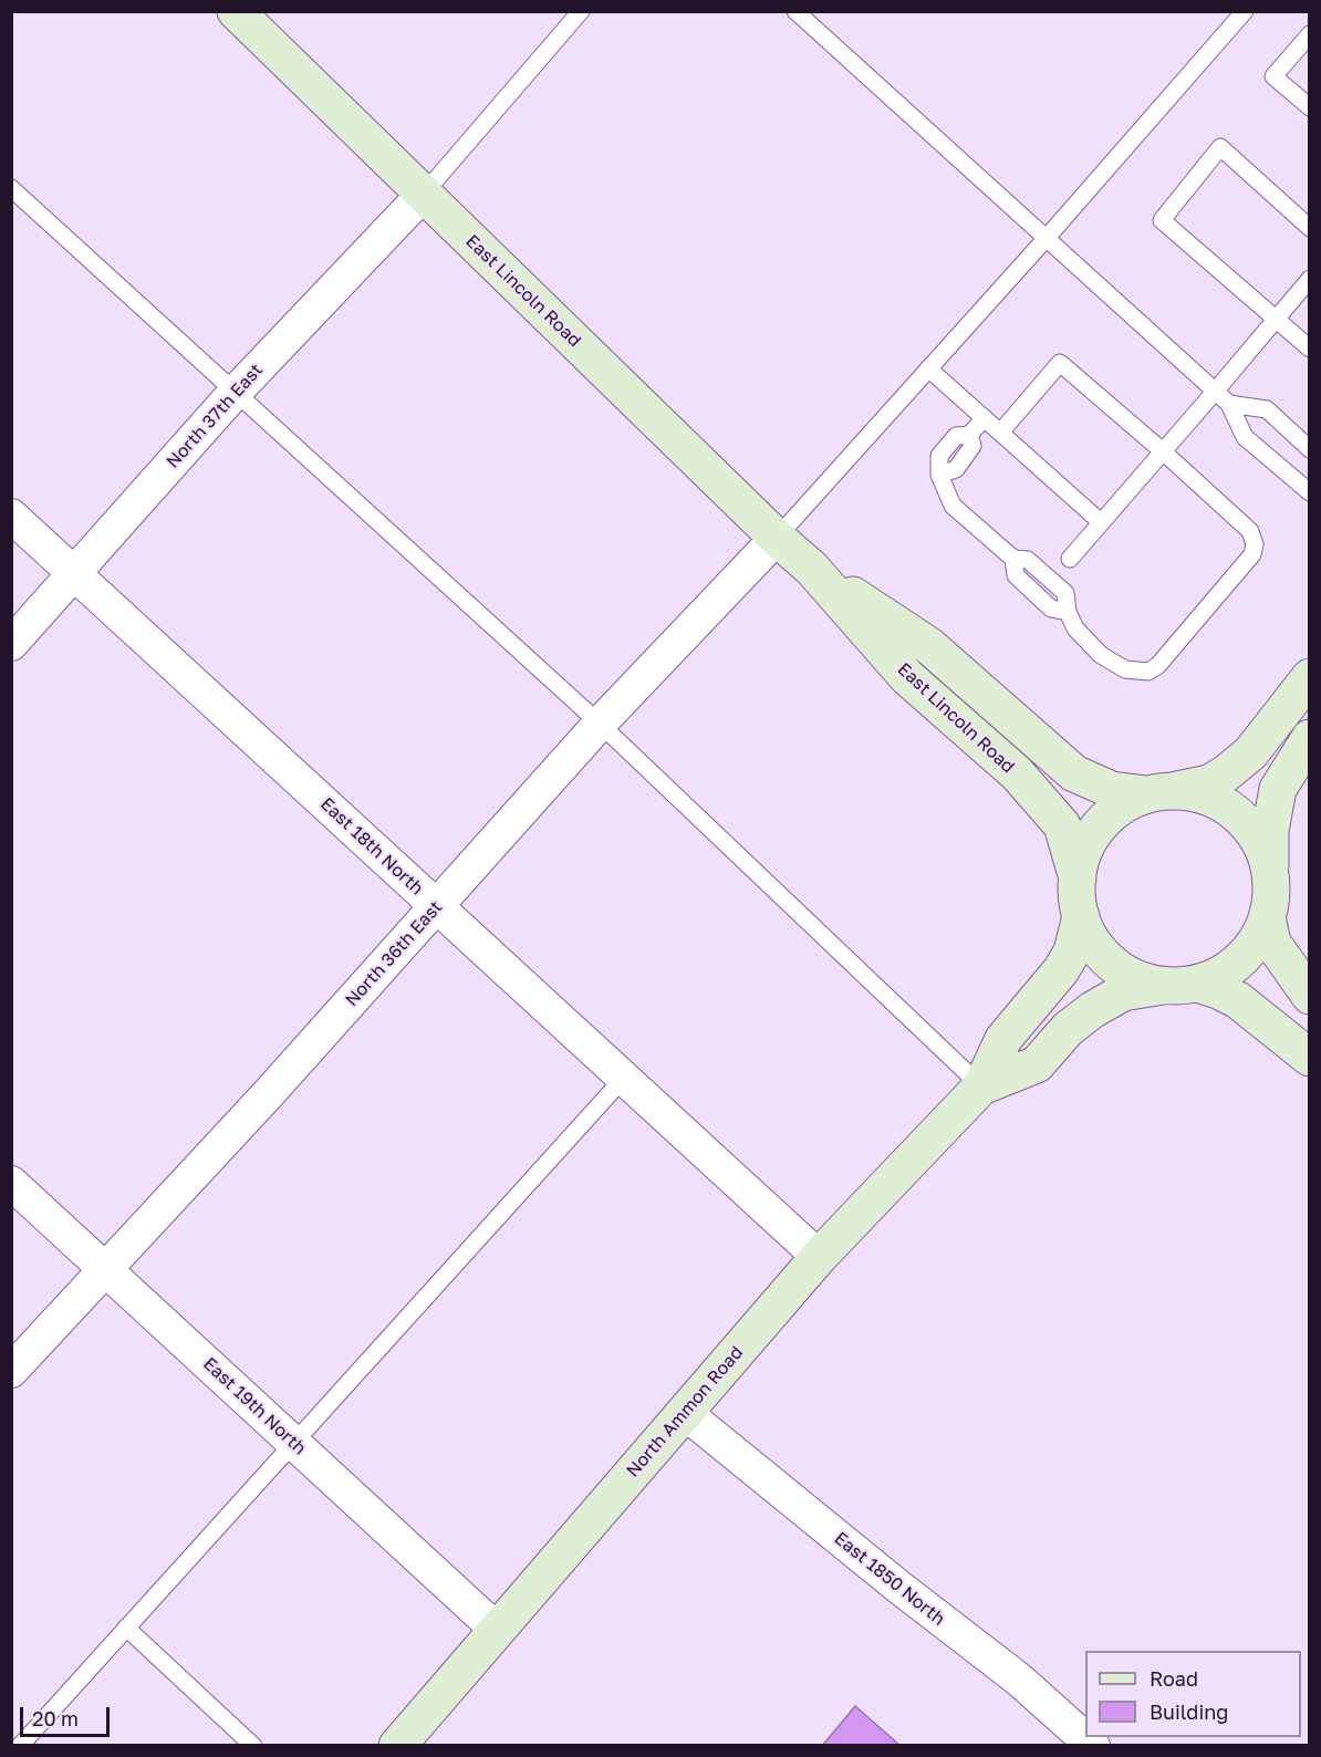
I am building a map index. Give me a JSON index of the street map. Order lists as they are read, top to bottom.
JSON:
{
  "streets": {
    "main road": ["East Lincoln Road", "North Ammon Road"],
    "street": [
      "North 37th East",
      "East 18th North",
      "North 36th East",
      "East 19th North",
      "East 1850 North"
    ]
  },
  "crossings": [
    ["East Lincoln Road", "North 37th East"],
    ["East Lincoln Road", "North 36th East"],
    ["East Lincoln Road", "North Ammon Road"],
    ["North 37th East", "East 18th North"],
    ["East 18th North", "North 36th East"],
    ["East 18th North", "North Ammon Road"],
    ["North 36th East", "East 19th North"],
    ["East 19th North", "North Ammon Road"],
    ["North Ammon Road", "East 1850 North"]
  ],
  "legend": ["Road", "Building"],
  "scale_bar": "20 m"
}
